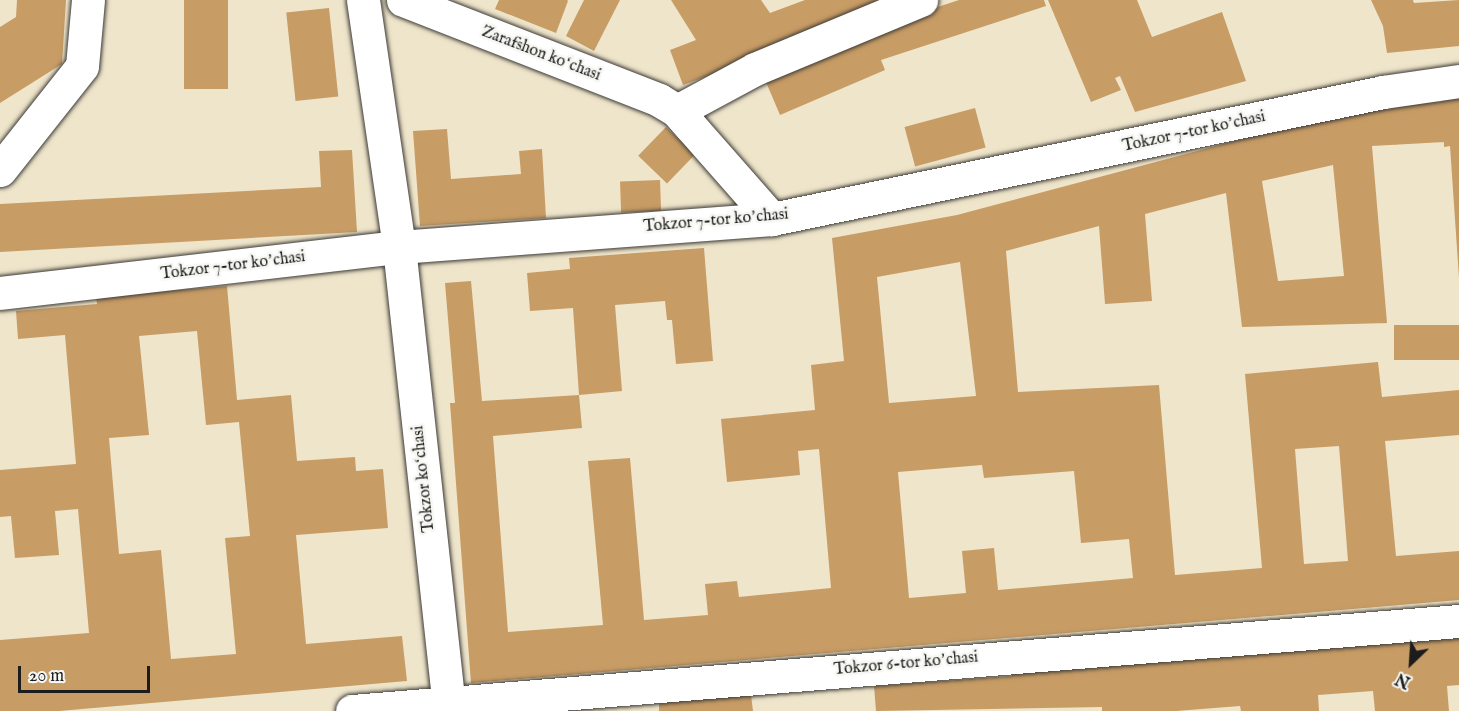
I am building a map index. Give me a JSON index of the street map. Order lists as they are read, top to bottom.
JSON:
{
  "streets": {
    "street": [
      "Zarafshon koʻchasi",
      "Tokzor 7-tor koʼchasi",
      "Tokzor koʻchasi",
      "Tokzor 6-tor koʼchasi"
    ]
  },
  "crossings": [
    ["Tokzor 7-tor koʼchasi", "Tokzor koʻchasi"],
    ["Tokzor koʻchasi", "Tokzor 6-tor koʼchasi"]
  ],
  "scale_bar": "20 m",
  "north": "bottom left"
}
